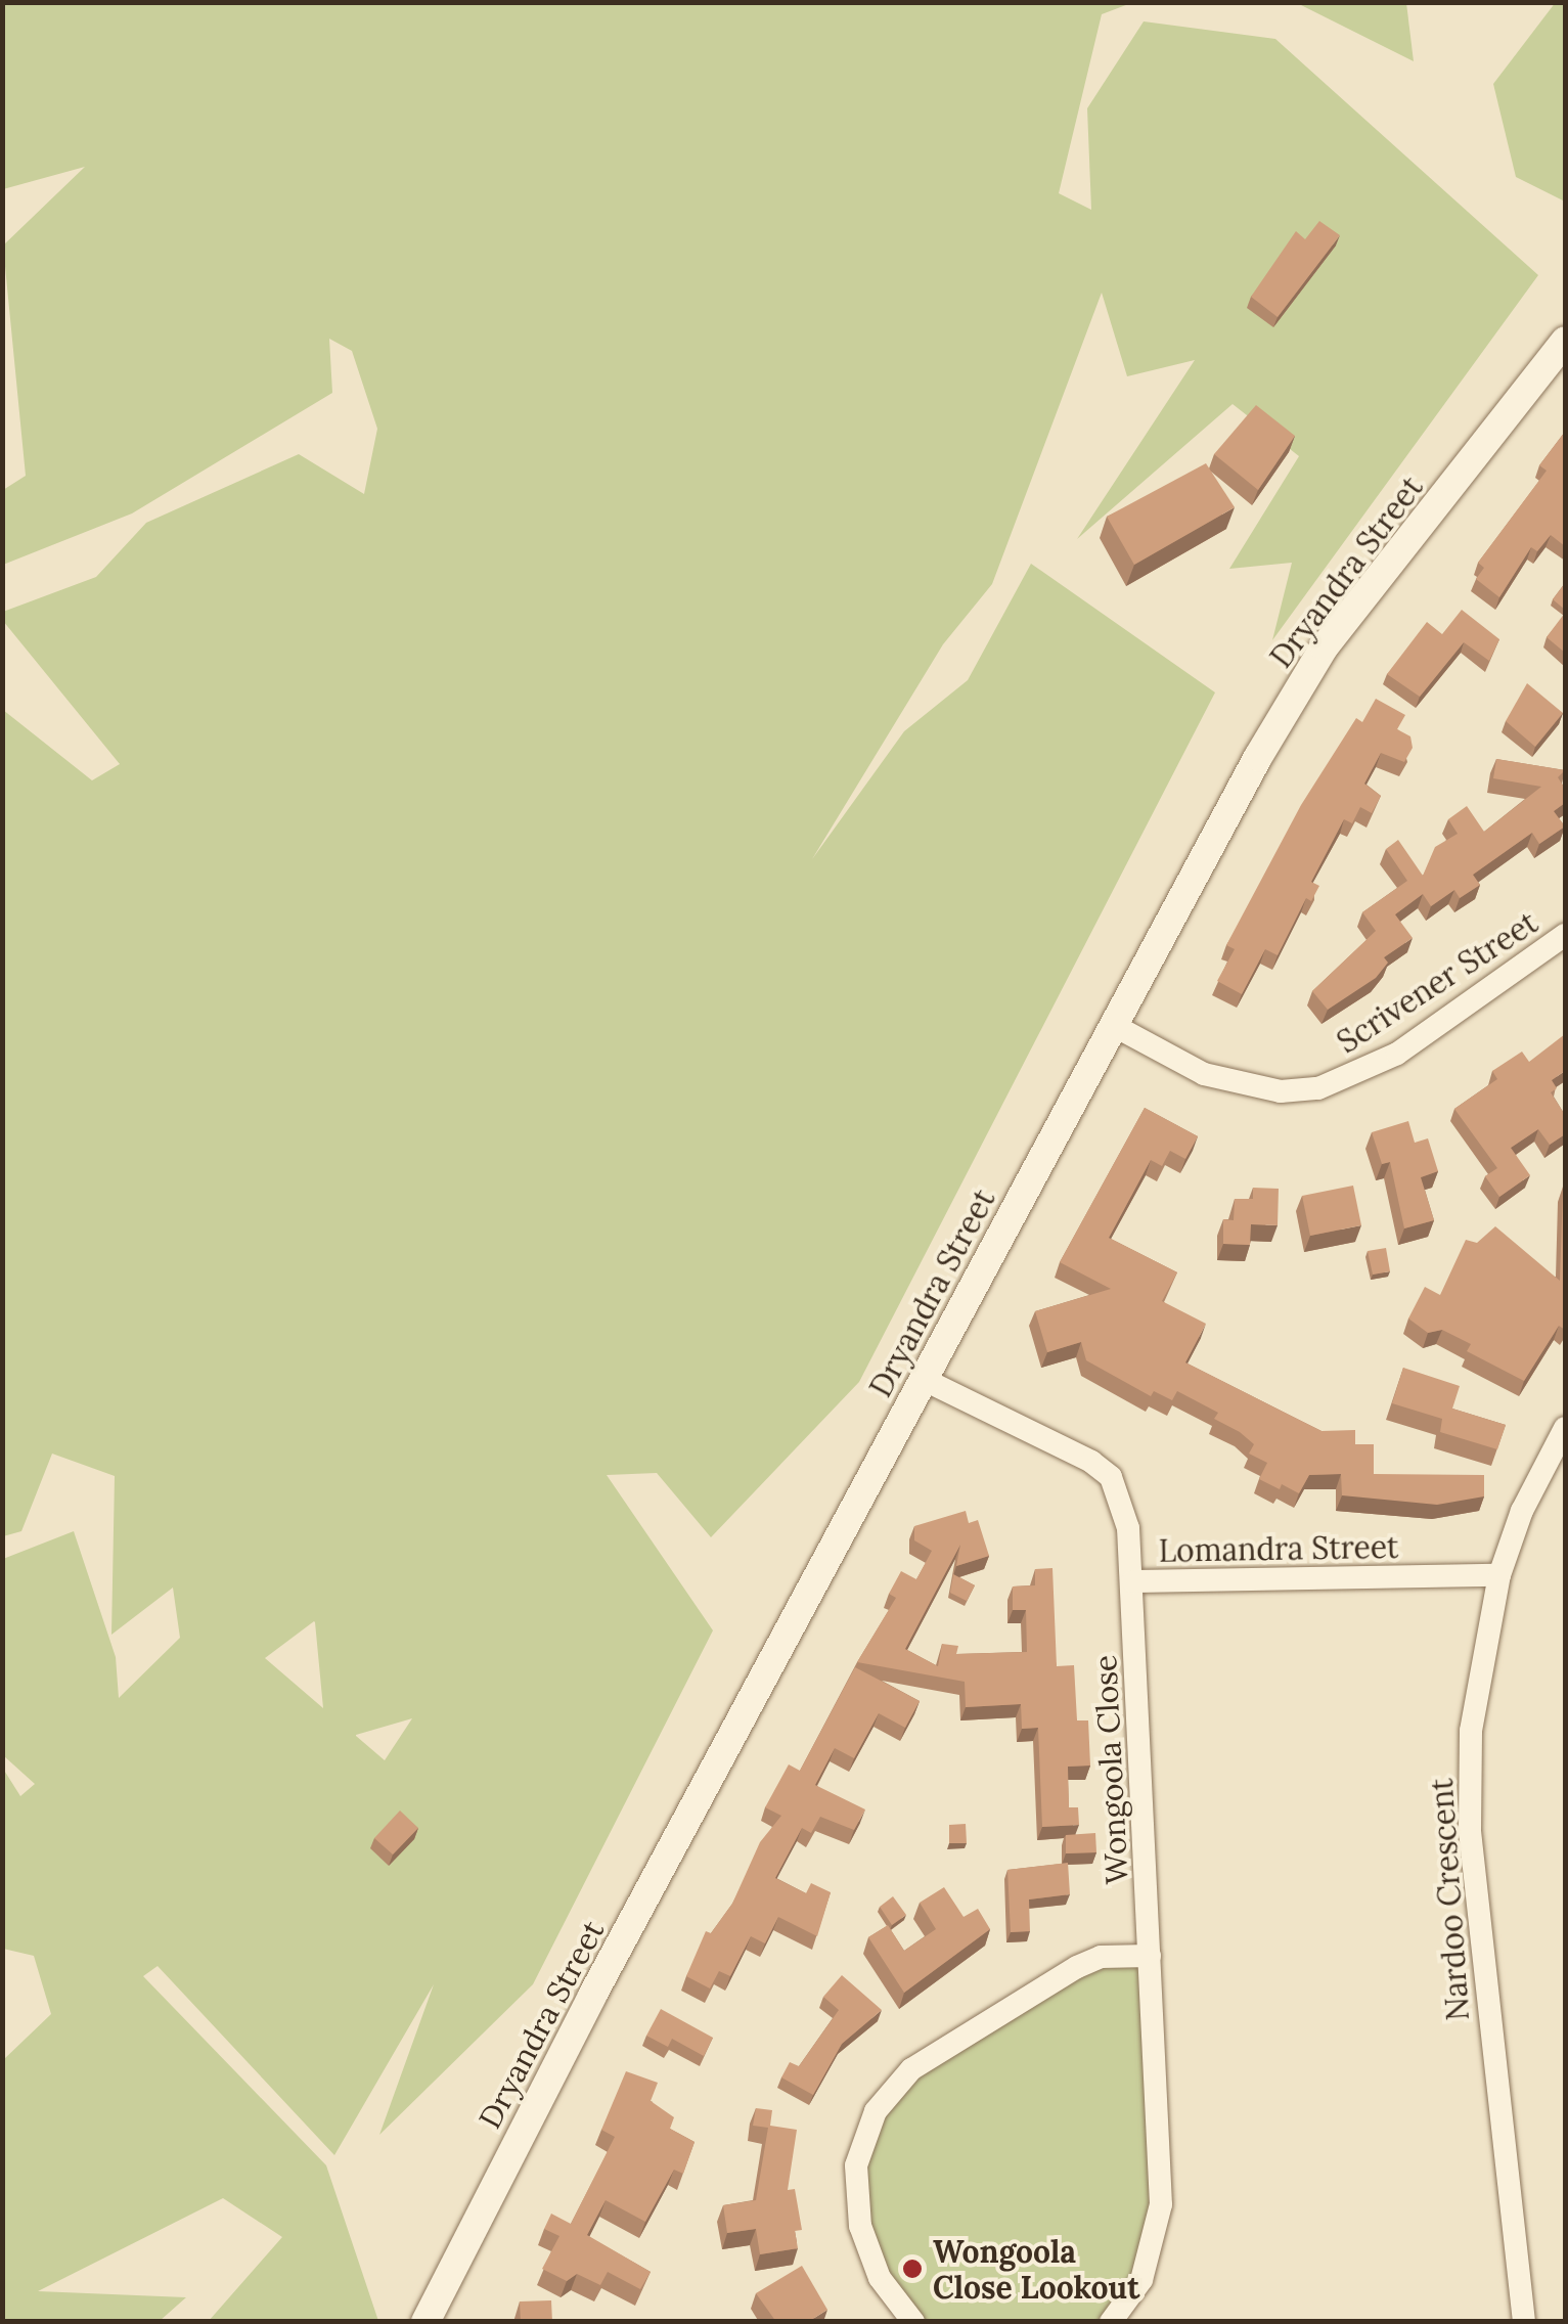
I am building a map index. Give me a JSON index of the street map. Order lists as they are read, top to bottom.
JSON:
{
  "streets": {
    "street": [
      "Dryandra Street",
      "Scrivener Street",
      "Lomandra Street",
      "Wongoola Close",
      "Nardoo Crescent"
    ]
  },
  "crossings": [
    ["Dryandra Street", "Scrivener Street"],
    ["Dryandra Street", "Lomandra Street"],
    ["Lomandra Street", "Wongoola Close"],
    ["Lomandra Street", "Nardoo Crescent"]
  ],
  "places": ["Wongoola Close Lookout"]
}
